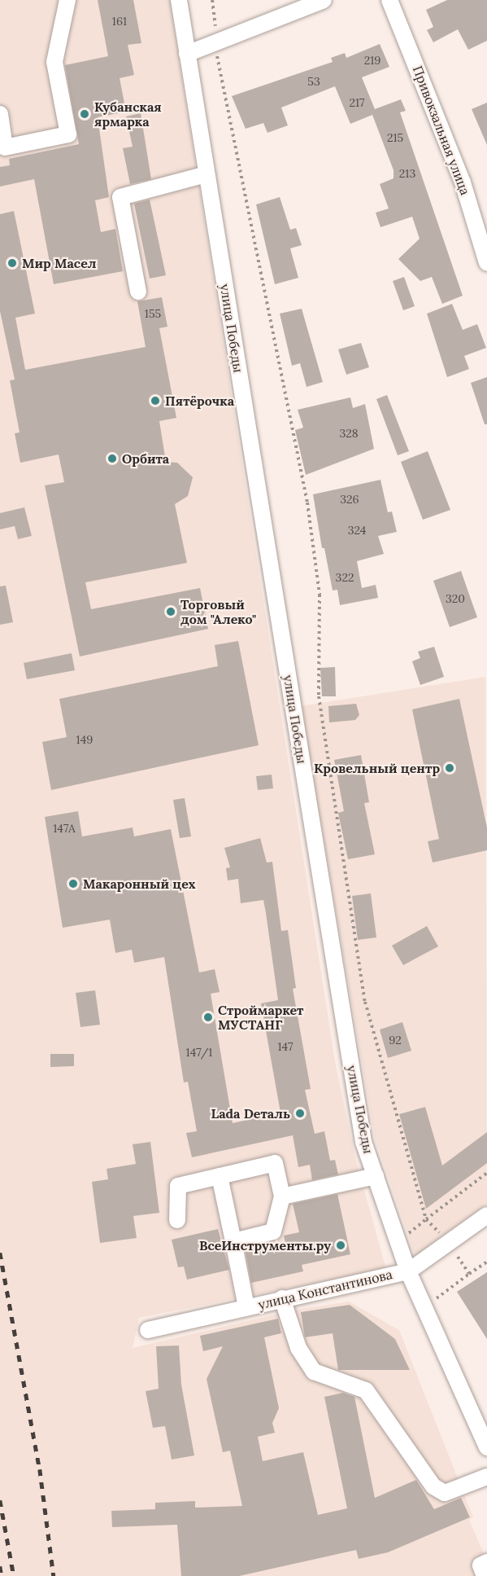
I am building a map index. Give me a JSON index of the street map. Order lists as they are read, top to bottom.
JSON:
{
  "streets": {
    "street": ["Привокзальная улица", "улица Победы", "улица Константинова"]
  },
  "crossings": [
    ["улица Победы", "улица Константинова"]
  ],
  "places": [
    "Кубанская ярмарка",
    "Мир Масел",
    "Пятёрочка",
    "Орбита",
    "Торговый дом \"Алеко\"",
    "Кровельный центр",
    "Макаронный цех",
    "Строймаркет МУСТАНГ",
    "Lada Dеталь",
    "ВсеИнструменты.ру"
  ],
  "house_numbers": [
    "161",
    "219",
    "53",
    "217",
    "215",
    "213",
    "155",
    "328",
    "326",
    "324",
    "322",
    "320",
    "149",
    "147А",
    "92",
    "147",
    "147/1"
  ]
}
